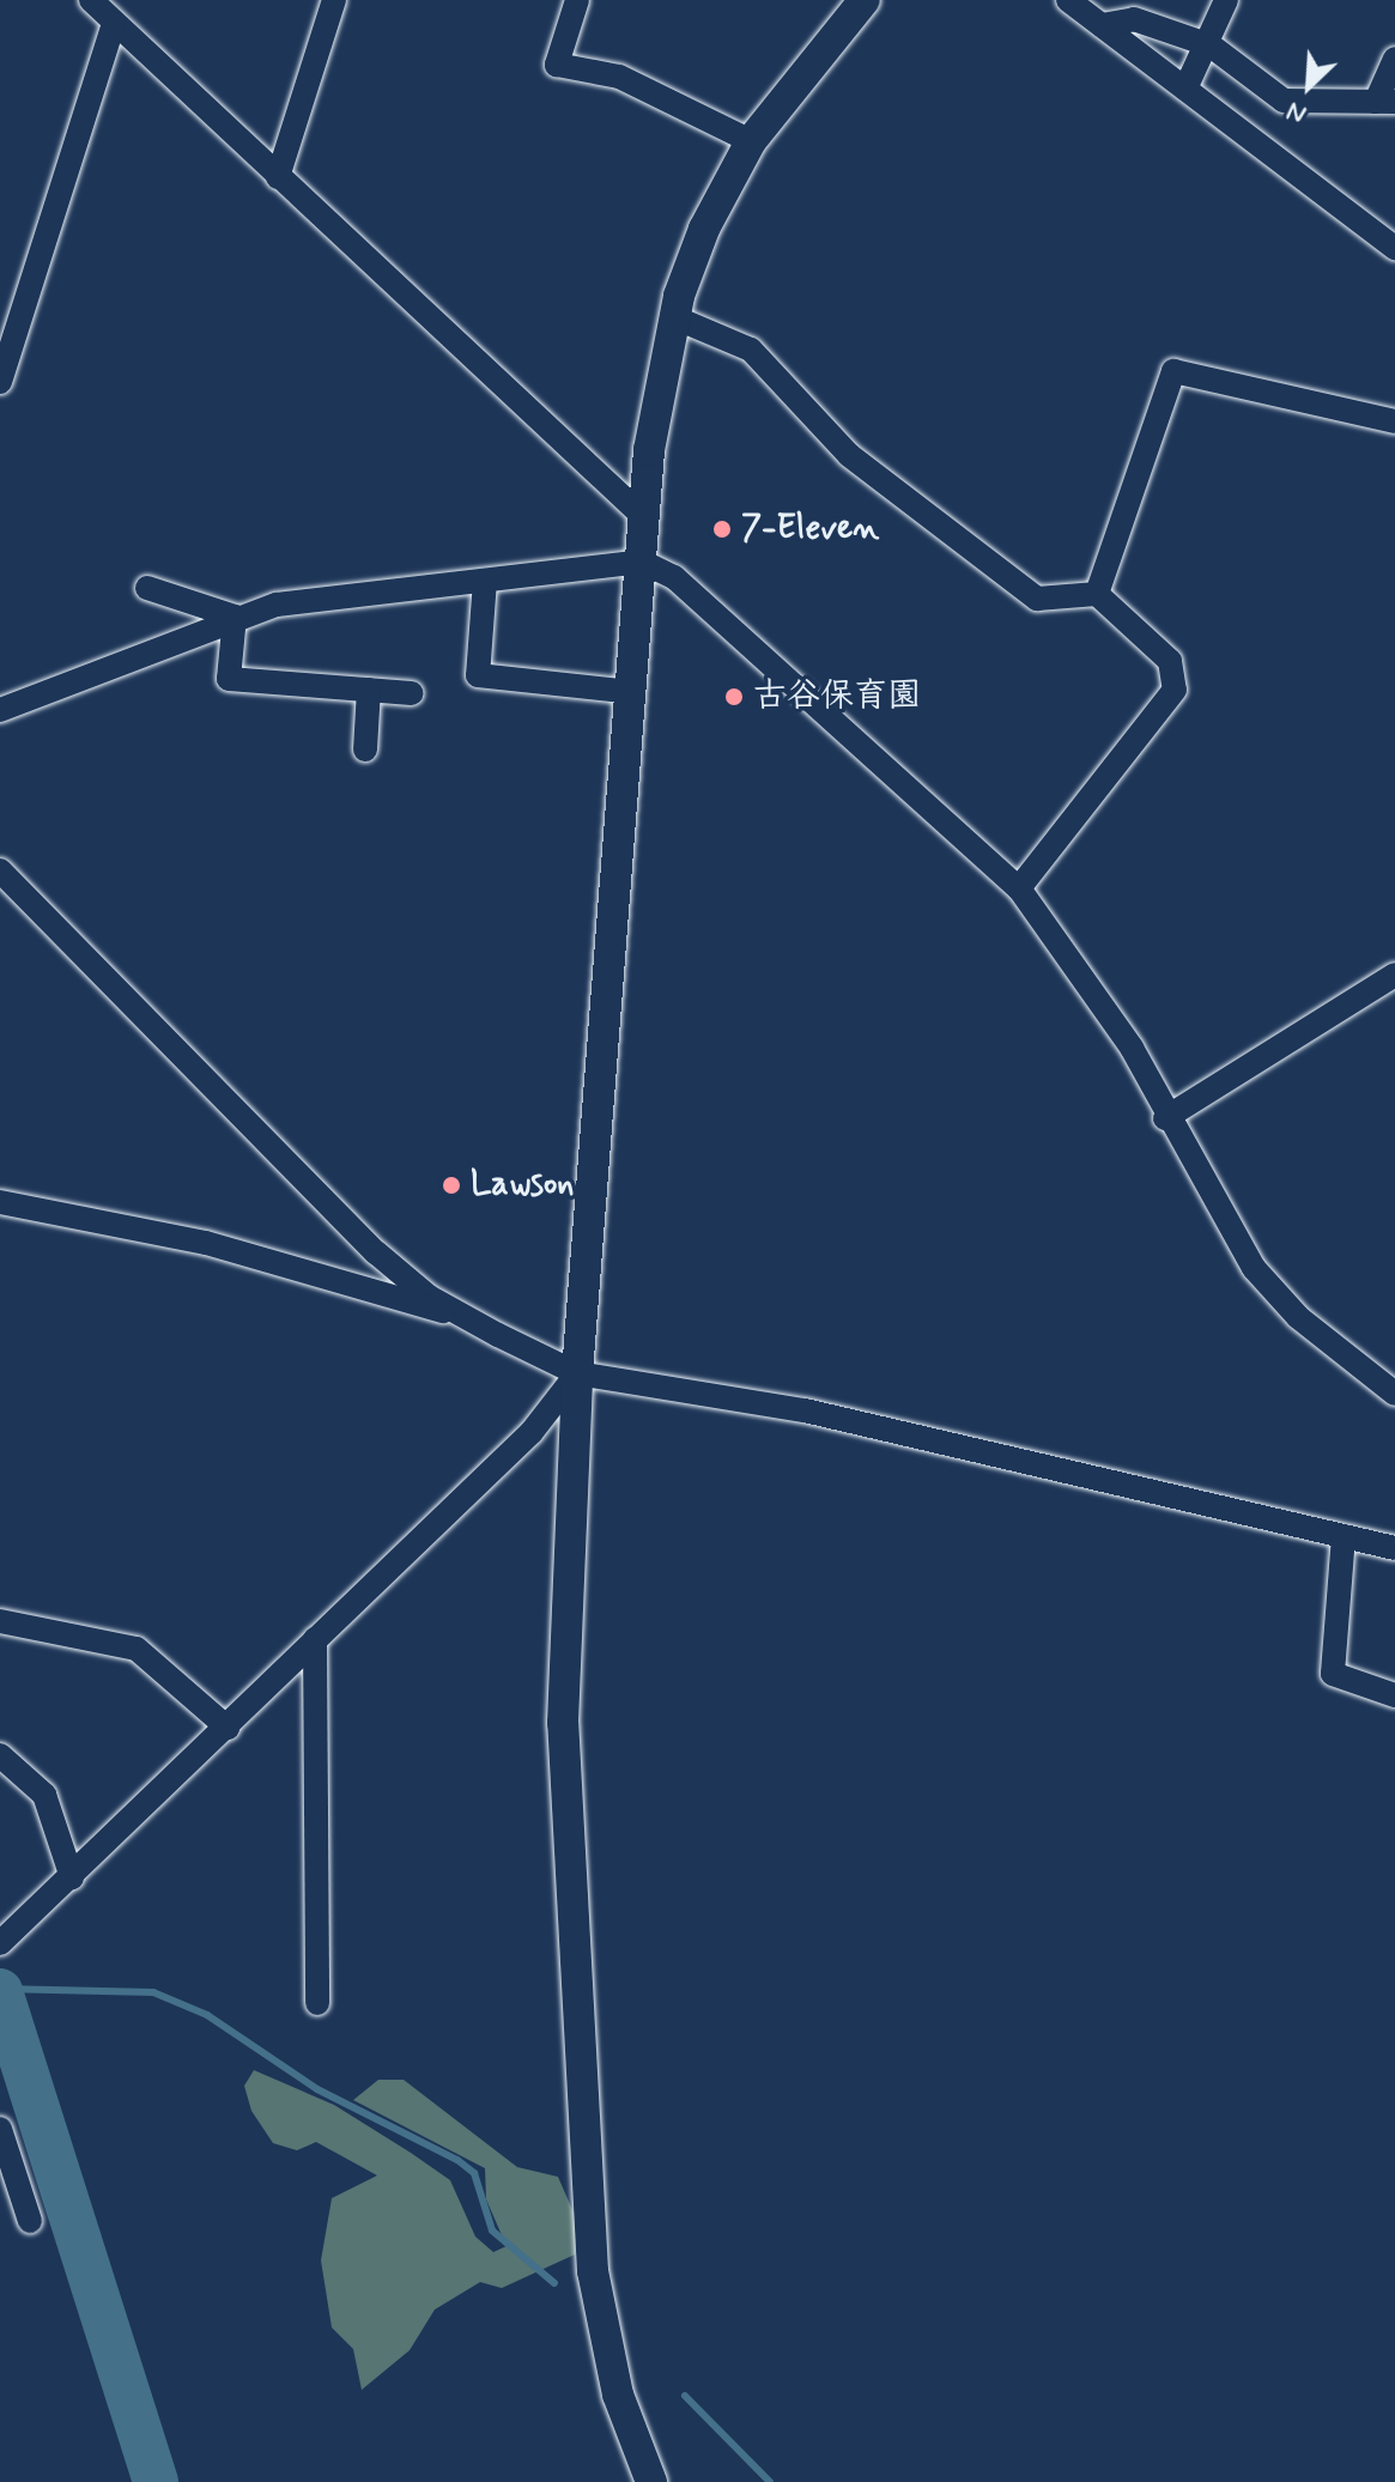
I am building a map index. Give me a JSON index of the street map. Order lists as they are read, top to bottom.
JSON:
{
  "places": ["7-Eleven", "古谷保育園", "Lawson"],
  "north": "bottom left"
}
